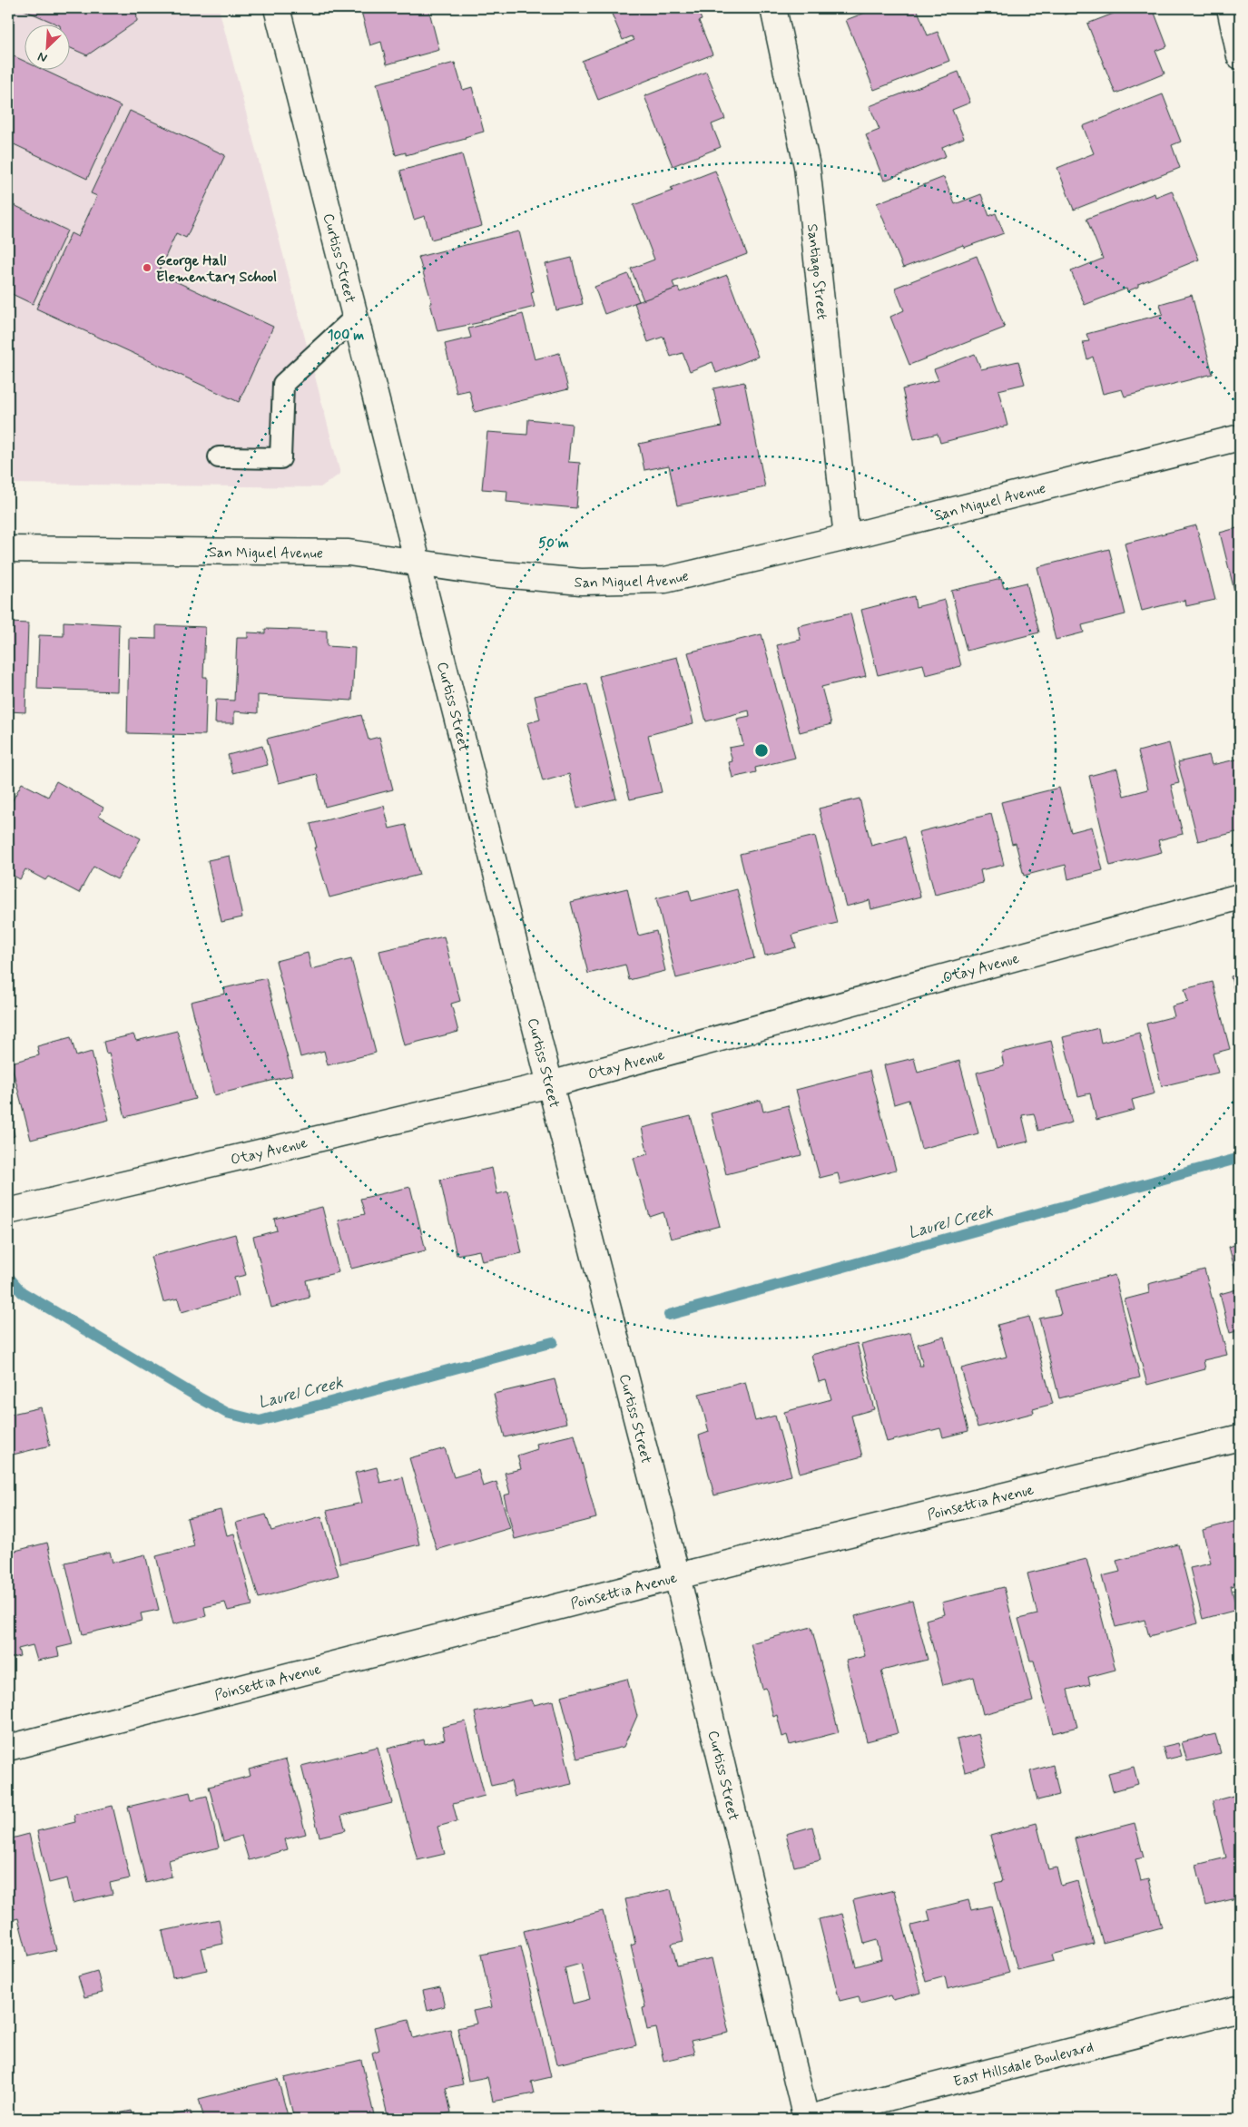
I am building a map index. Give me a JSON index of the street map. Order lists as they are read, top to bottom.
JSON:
{
  "streets": {
    "street": [
      "Curtiss Street",
      "Santiago Street",
      "San Miguel Avenue",
      "Otay Avenue",
      "Poinsettia Avenue",
      "East Hillsdale Boulevard"
    ]
  },
  "crossings": [
    ["Curtiss Street", "San Miguel Avenue"],
    ["Curtiss Street", "Otay Avenue"],
    ["Curtiss Street", "Poinsettia Avenue"],
    ["Curtiss Street", "East Hillsdale Boulevard"],
    ["Santiago Street", "San Miguel Avenue"]
  ],
  "water": ["Laurel Creek"],
  "places": ["George Hall Elementary School"],
  "north": "bottom left",
  "rings": ["100 m", "50 m"]
}
